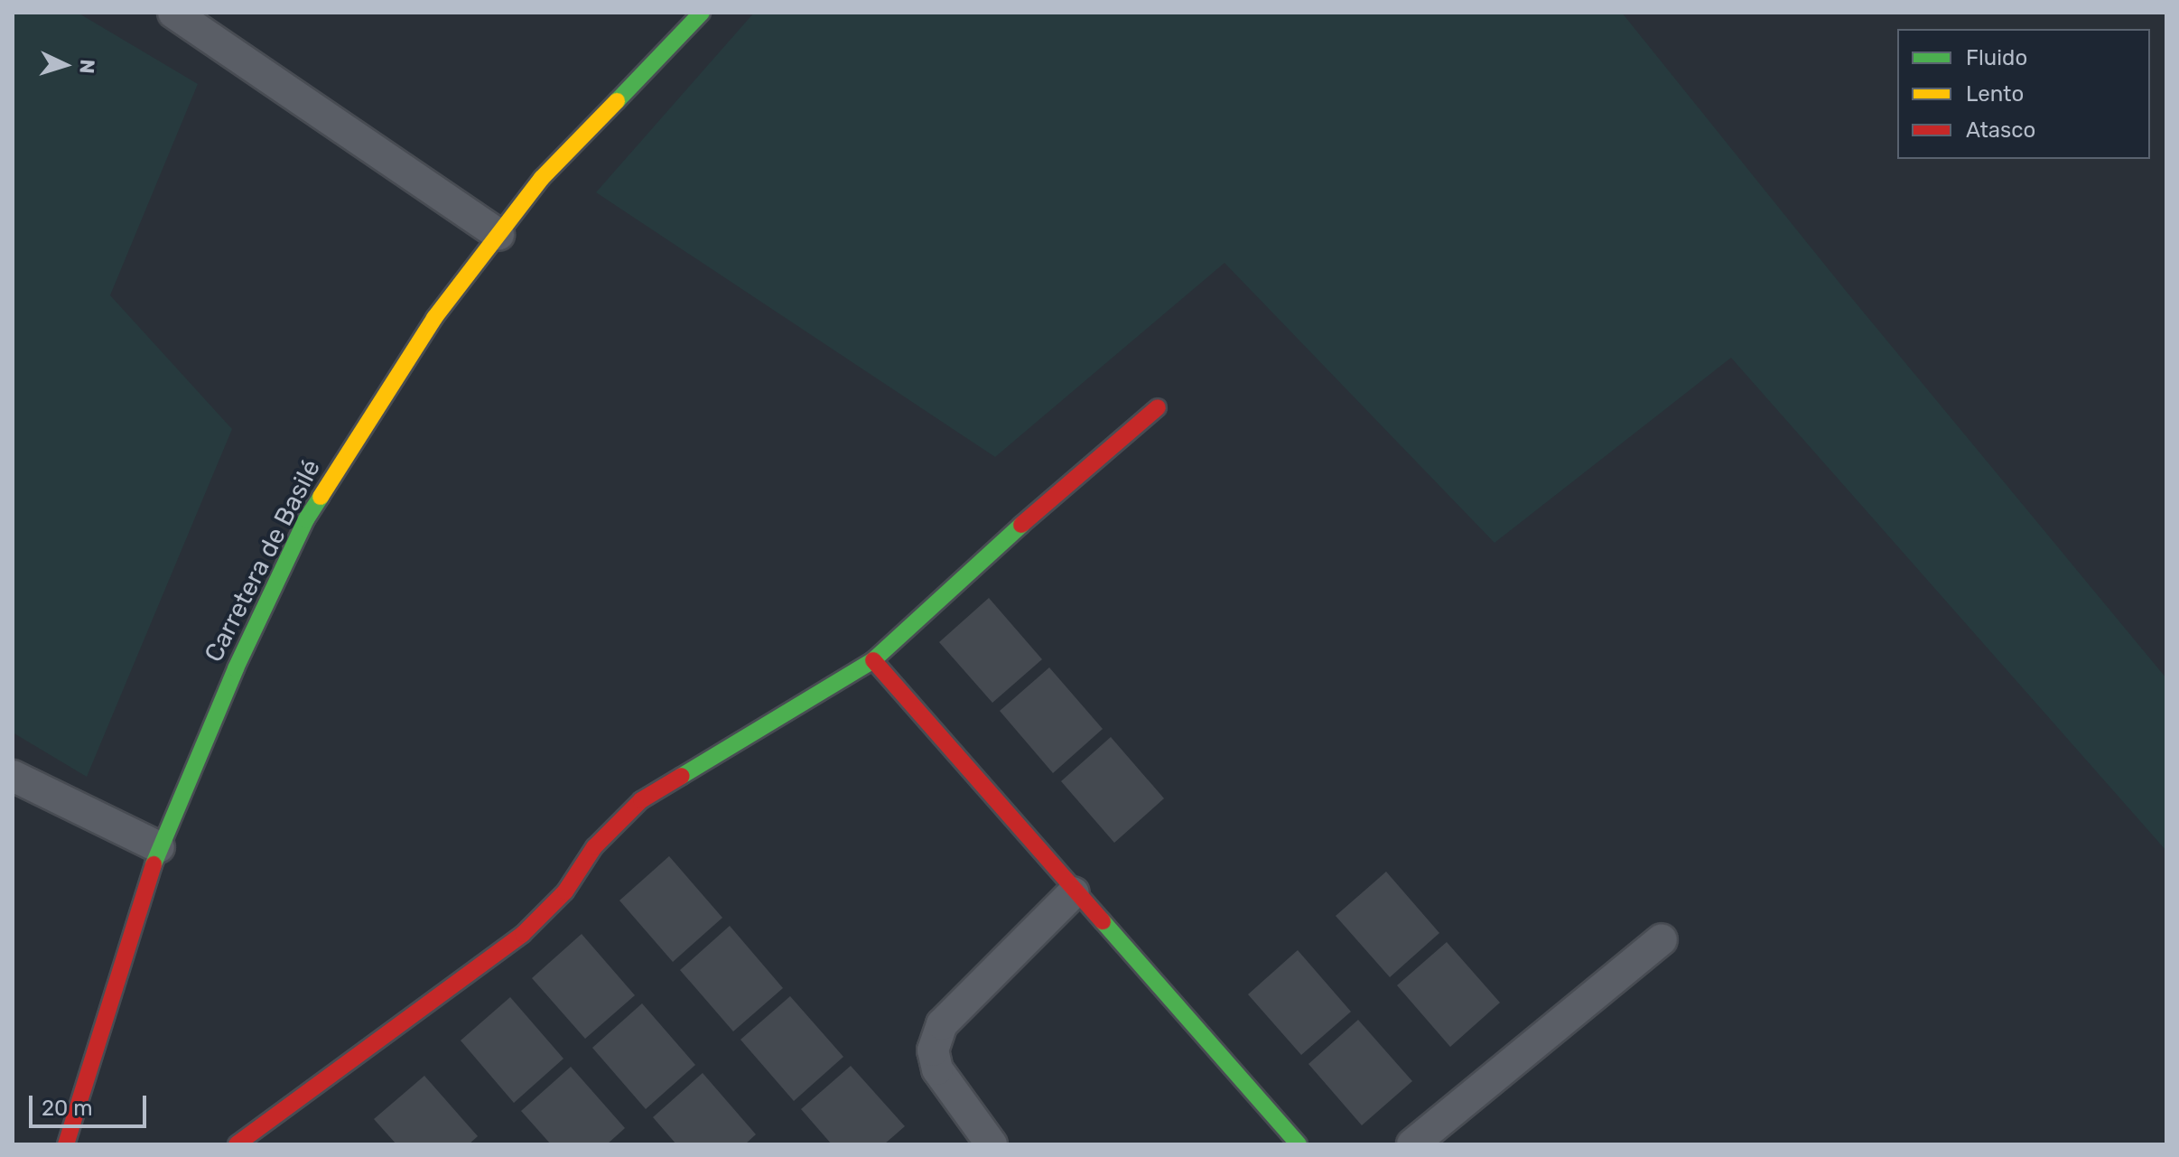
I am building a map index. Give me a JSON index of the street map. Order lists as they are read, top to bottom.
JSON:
{
  "streets": {
    "street": ["Carretera de Basilé"]
  },
  "legend": ["Fluido", "Lento", "Atasco"],
  "scale_bar": "20 m",
  "north": "right"
}
